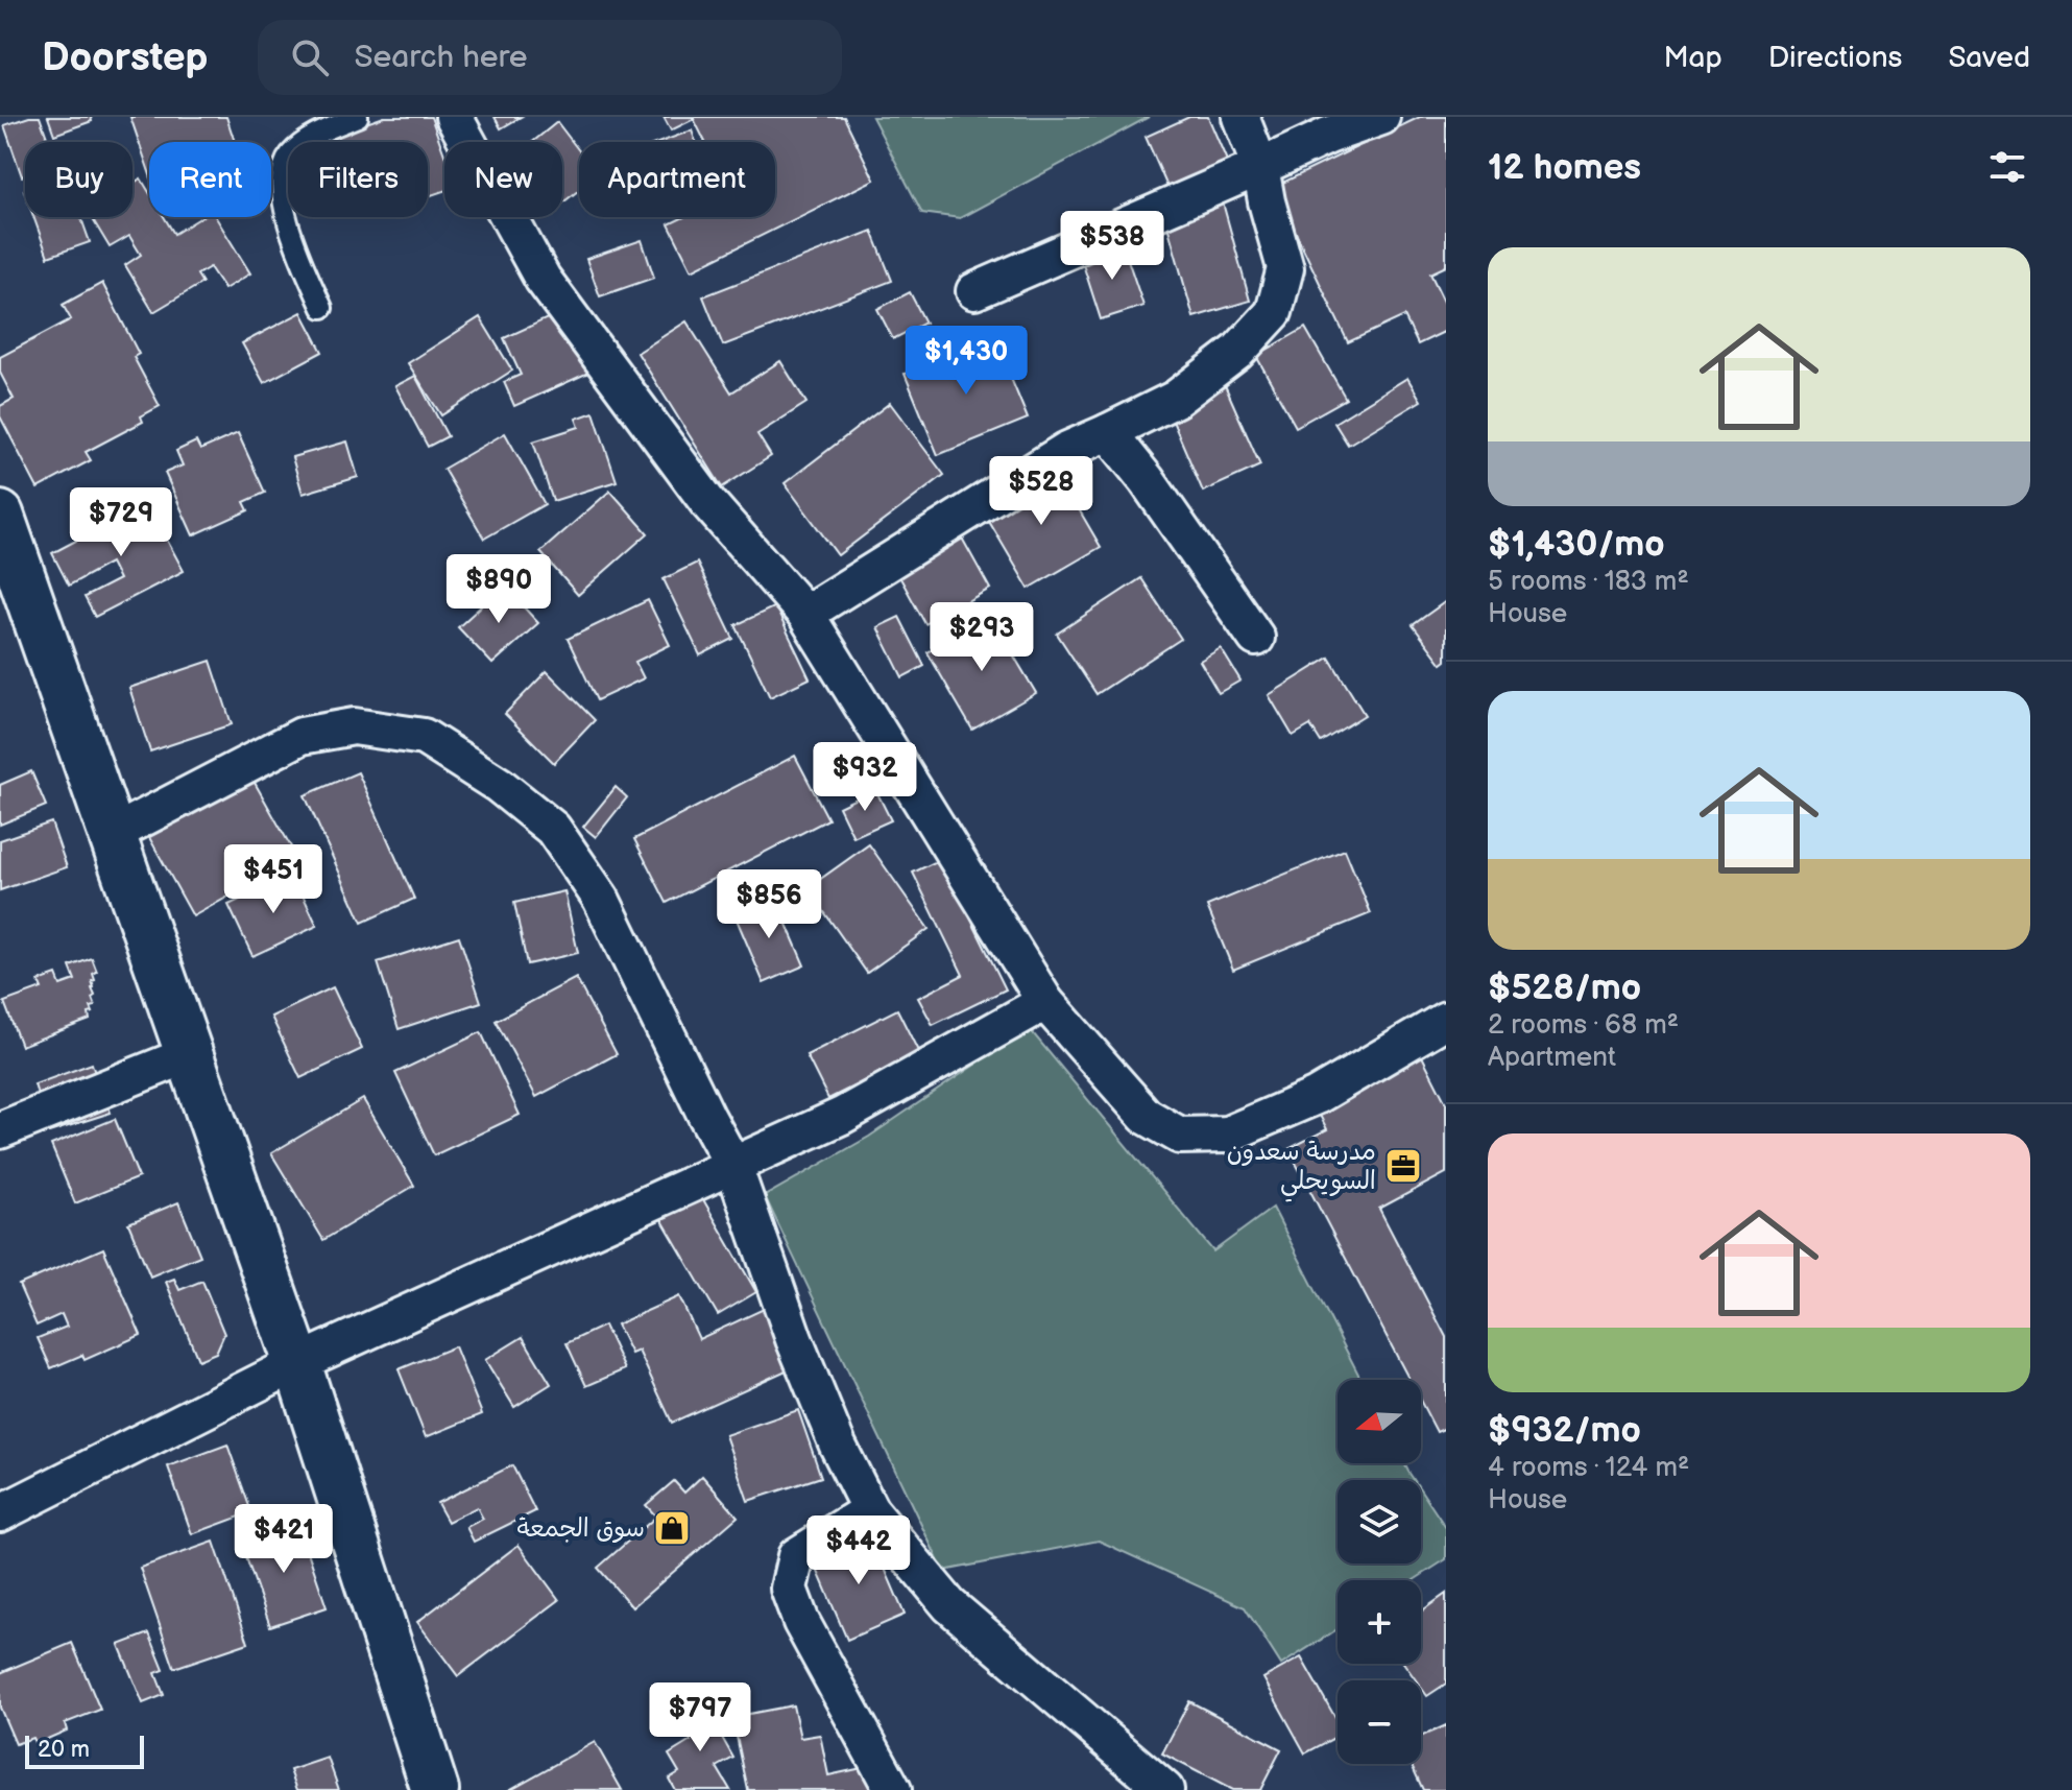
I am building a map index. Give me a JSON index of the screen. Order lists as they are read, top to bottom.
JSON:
{
  "places": {
    "office": ["مدرسة سعدون السويحلي"],
    "shop": ["سوق الجمعة"]
  },
  "scale_bar": "20 m",
  "north": "left",
  "page": {
    "header": "Doorstep",
    "search": "Search here",
    "nav": ["Map", "Directions", "Saved"],
    "heading": "12 homes",
    "chip": [
      "Buy",
      "Rent",
      "Filters",
      "New",
      "Apartment"
    ],
    "price": [
      "$538",
      "$1,430",
      "$528",
      "$729",
      "$890",
      "$293",
      "$932",
      "$451",
      "$856",
      "$421",
      "$442",
      "$797"
    ],
    "list": [
      {
        "name": "$1,430/mo",
        "note": "5 rooms · 183 m² · House"
      },
      {
        "name": "$528/mo",
        "note": "2 rooms · 68 m² · Apartment"
      },
      {
        "name": "$932/mo",
        "note": "4 rooms · 124 m² · House"
      }
    ],
    "map_buttons": ["+", "−"],
    "scale": "20 m"
  }
}
